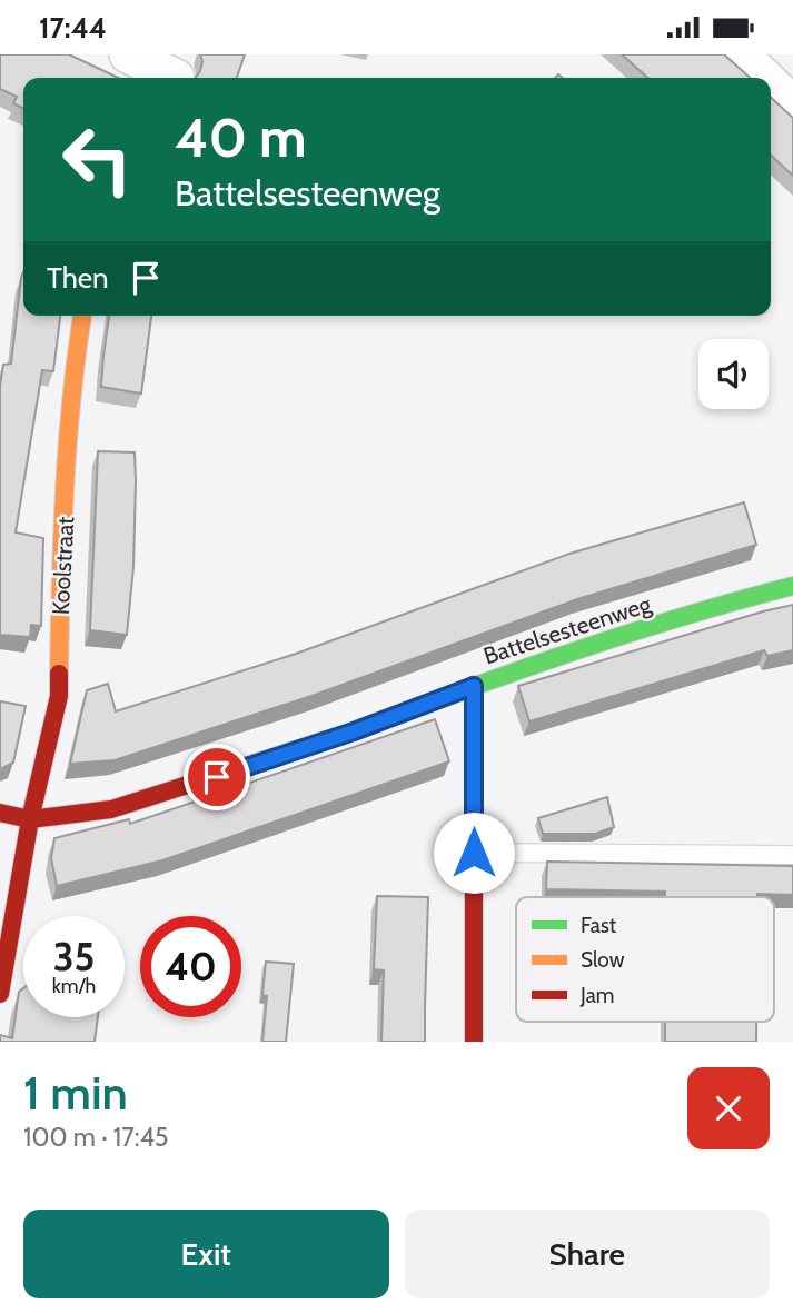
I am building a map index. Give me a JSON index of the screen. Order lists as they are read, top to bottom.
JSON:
{
  "streets": {
    "street": ["Koolstraat", "Battelsesteenweg"]
  },
  "crossings": [
    ["Koolstraat", "Battelsesteenweg"]
  ],
  "legend": ["Fast", "Slow", "Jam"],
  "page": {
    "status": "17:44",
    "turn": ["40 m", "Battelsesteenweg"],
    "then": "Then",
    "speed": "35 km/h",
    "limit": "40",
    "heading": ["1 min", "100 m · 17:45"],
    "buttons": ["Exit", "Share"]
  }
}
